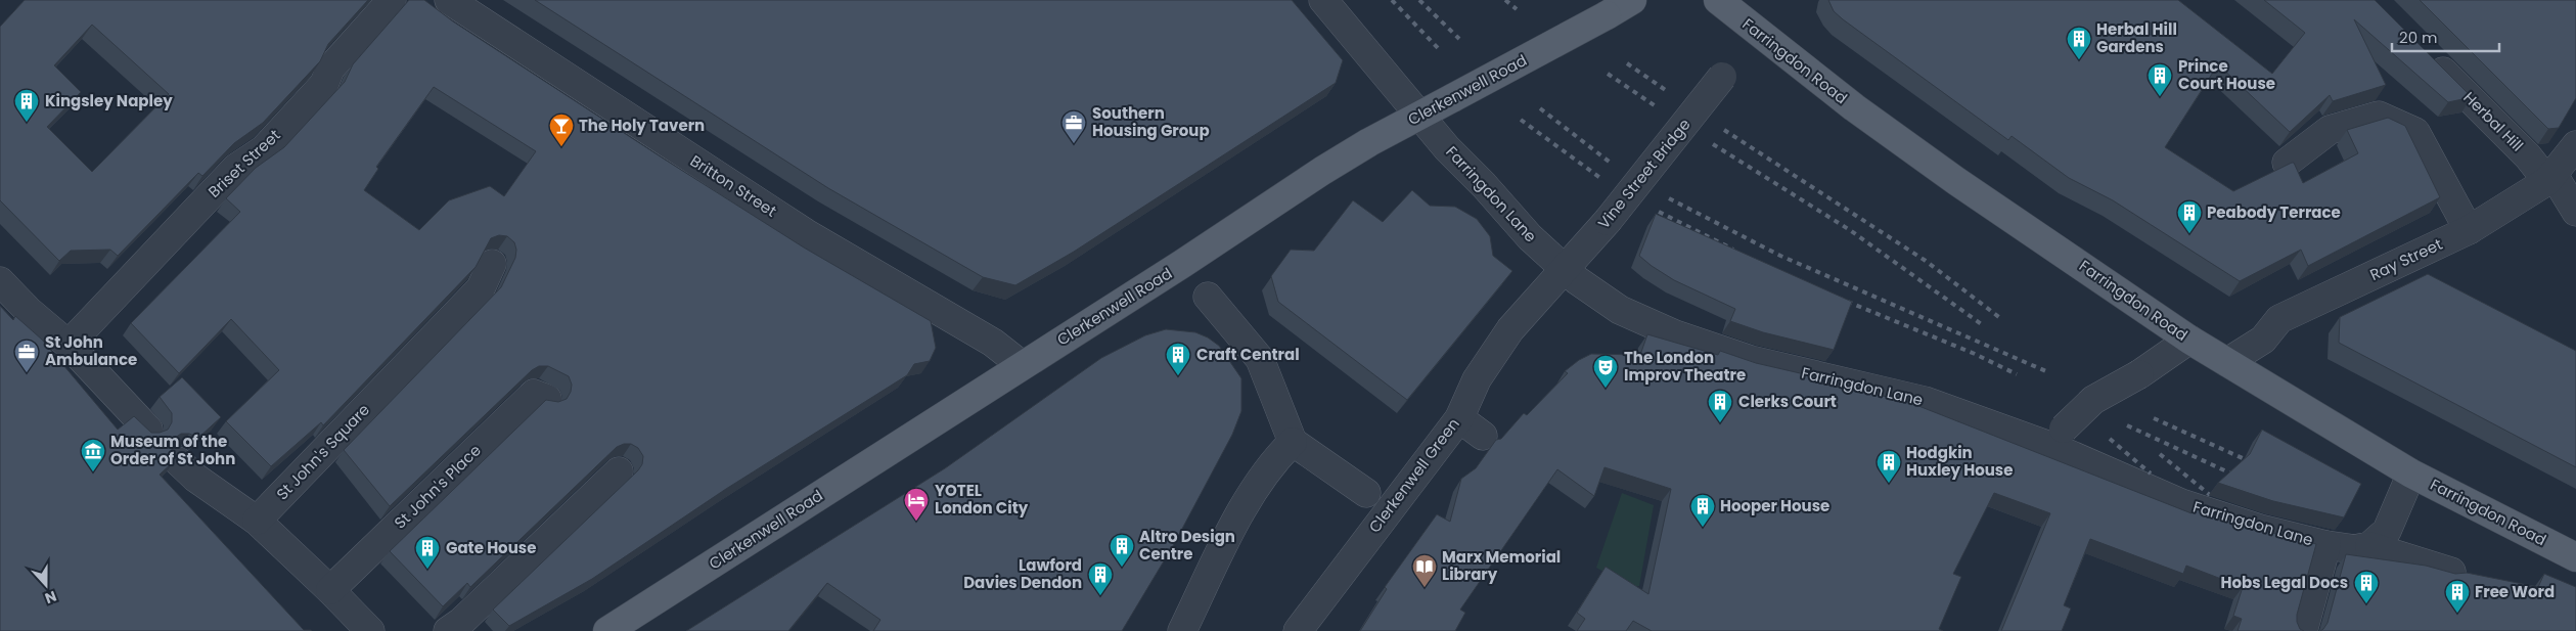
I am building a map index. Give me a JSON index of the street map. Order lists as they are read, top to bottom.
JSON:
{
  "streets": {
    "main road": ["Farringdon Road", "Clerkenwell Road"],
    "street": [
      "Herbal Hill",
      "Briset Street",
      "Vine Street Bridge",
      "Britton Street",
      "Farringdon Lane",
      "Ray Street",
      "St John's Square",
      "Clerkenwell Green",
      "St John's Place"
    ]
  },
  "crossings": [
    ["Farringdon Road", "Ray Street"],
    ["Clerkenwell Road", "Britton Street"],
    ["Clerkenwell Road", "Farringdon Lane"],
    ["Herbal Hill", "Ray Street"],
    ["Vine Street Bridge", "Farringdon Lane"],
    ["Vine Street Bridge", "Clerkenwell Green"],
    ["Farringdon Lane", "Clerkenwell Green"]
  ],
  "places": {
    "building": [
      "Herbal Hill Gardens",
      "Prince Court House",
      "Kingsley Napley",
      "Peabody Terrace",
      "Craft Central",
      "Clerks Court",
      "Hodgkin Huxley House",
      "Hooper House",
      "Altro Design Centre",
      "Gate House",
      "Lawford Davies Dendon",
      "Hobs Legal Docs",
      "Free Word"
    ],
    "office": ["Southern Housing Group", "St John Ambulance"],
    "bar": ["The Holy Tavern"],
    "theatre": ["The London Improv Theatre"],
    "museum": ["Museum of the Order of St John"],
    "hotel": ["YOTEL London City"],
    "library": ["Marx Memorial Library"]
  },
  "scale_bar": "20 m",
  "north": "bottom"
}
